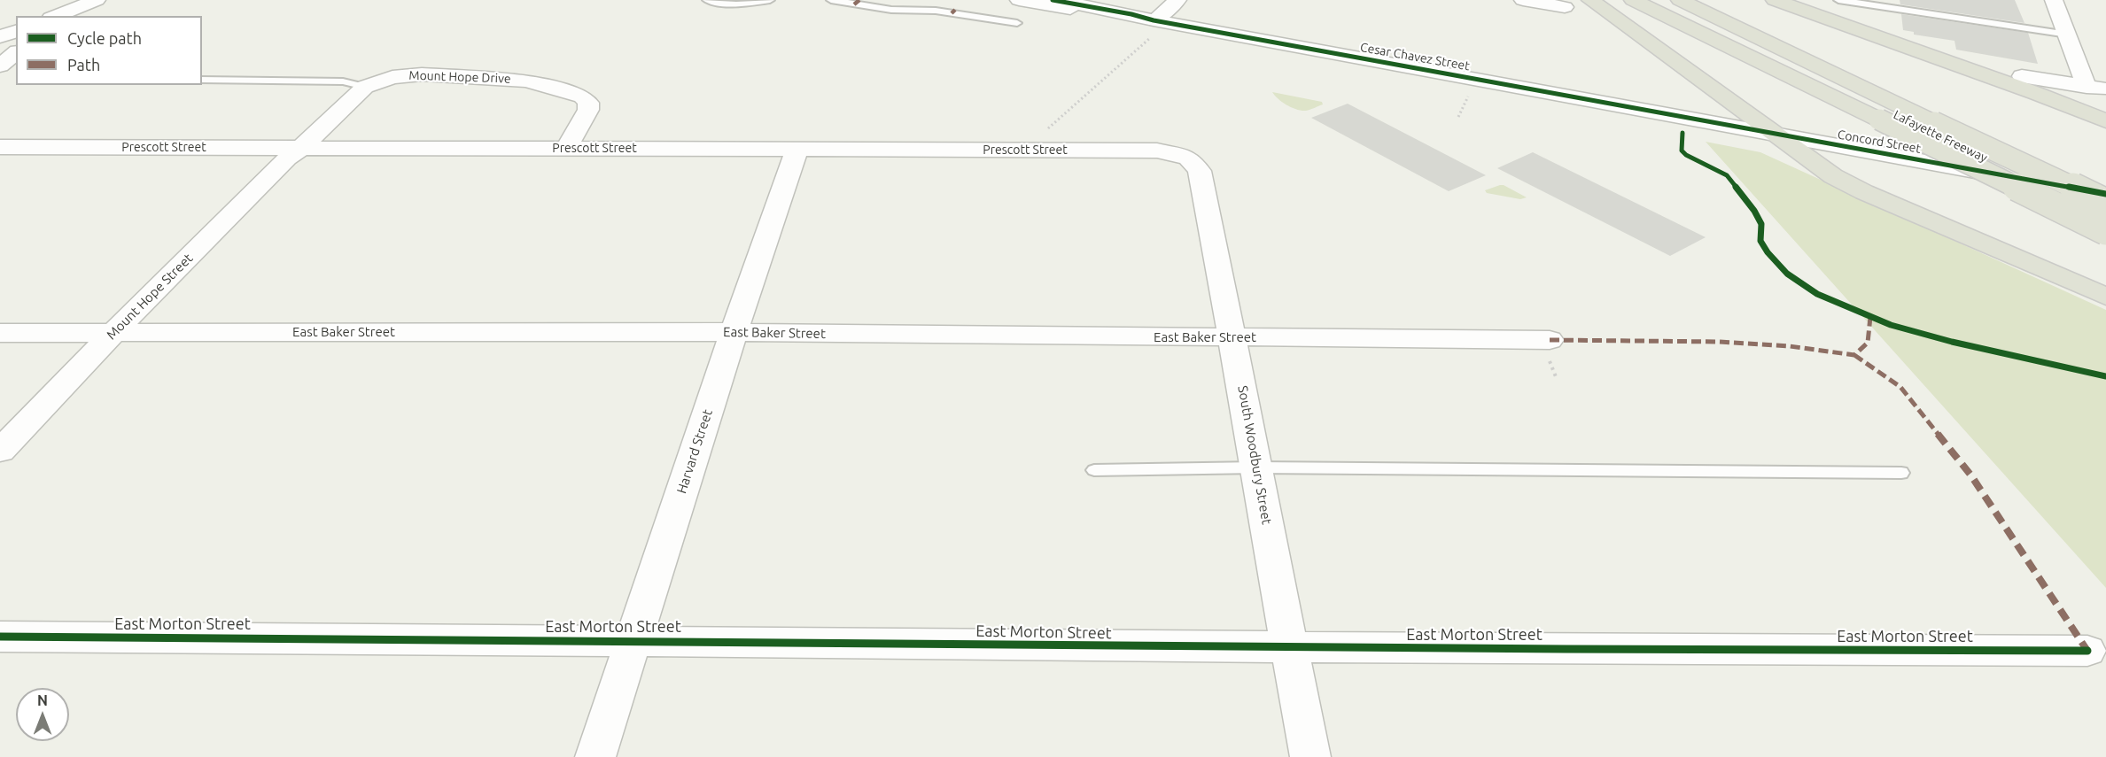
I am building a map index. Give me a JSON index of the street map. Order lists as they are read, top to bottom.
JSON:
{
  "streets": {
    "highway": ["Lafayette Freeway"],
    "street": [
      "Cesar Chavez Street",
      "Mount Hope Drive",
      "Concord Street",
      "Prescott Street",
      "Mount Hope Street",
      "East Baker Street",
      "Harvard Street",
      "South Woodbury Street",
      "East Morton Street"
    ]
  },
  "crossings": [
    ["Cesar Chavez Street", "Concord Street"],
    ["Mount Hope Drive", "Prescott Street"],
    ["Mount Hope Drive", "Mount Hope Street"],
    ["Prescott Street", "Mount Hope Street"],
    ["Prescott Street", "Harvard Street"],
    ["Prescott Street", "South Woodbury Street"],
    ["Mount Hope Street", "East Baker Street"],
    ["East Baker Street", "Harvard Street"],
    ["East Baker Street", "South Woodbury Street"],
    ["Harvard Street", "East Morton Street"],
    ["South Woodbury Street", "East Morton Street"]
  ],
  "legend": ["Cycle path", "Path"],
  "north": "top"
}
